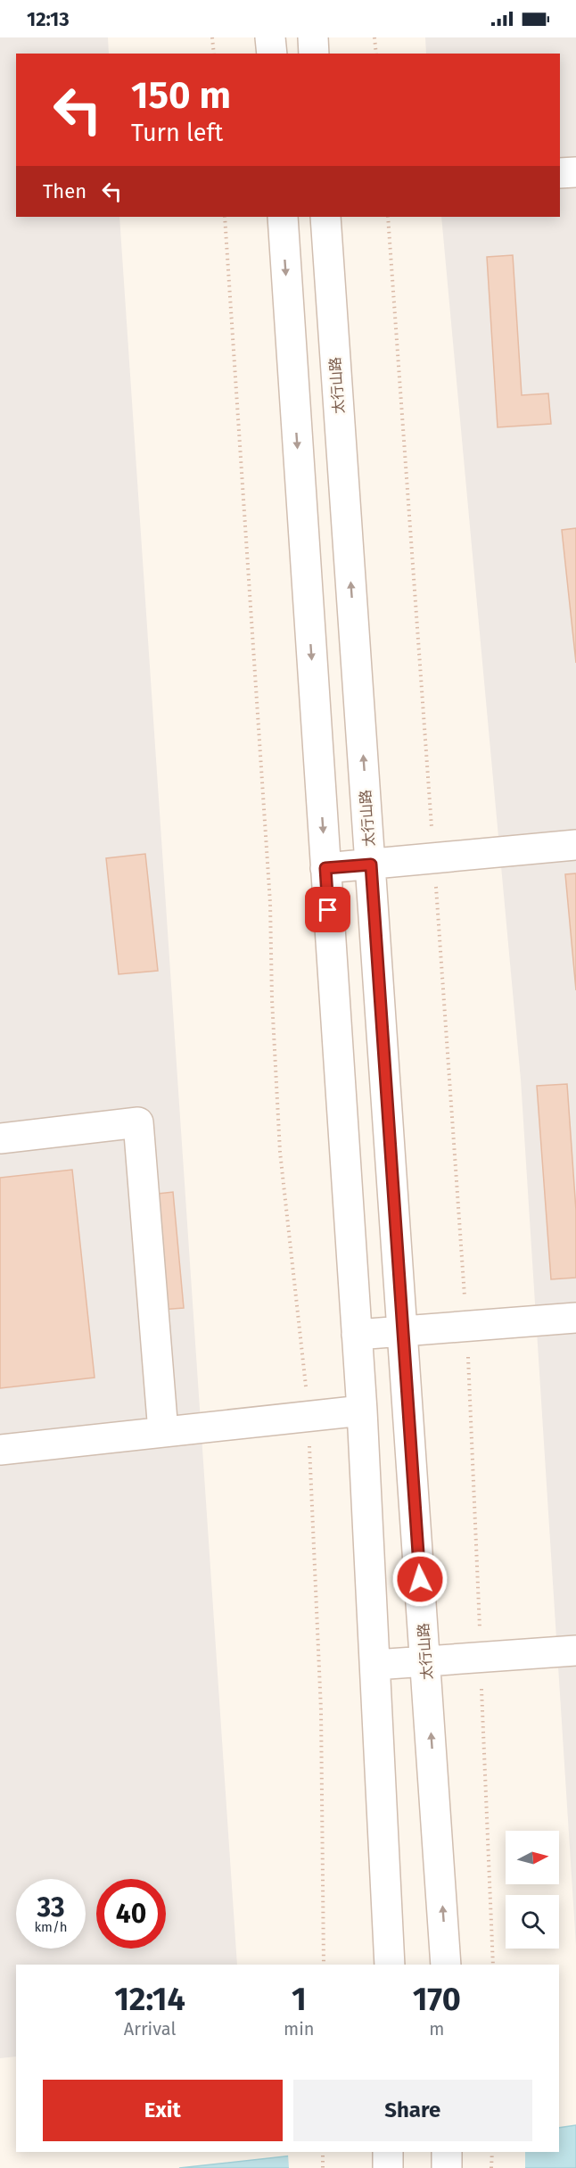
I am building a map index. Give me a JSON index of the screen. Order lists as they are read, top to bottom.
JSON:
{
  "streets": {
    "street": ["太行山路"]
  },
  "north": "right",
  "page": {
    "status": "12:13",
    "turn": ["150 m", "Turn left"],
    "then": "Then",
    "speed": "33 km/h",
    "limit": "40",
    "eta": [
      "12:14",
      "Arrival",
      "1",
      "min",
      "170",
      "m"
    ],
    "buttons": ["Exit", "Share"]
  }
}
